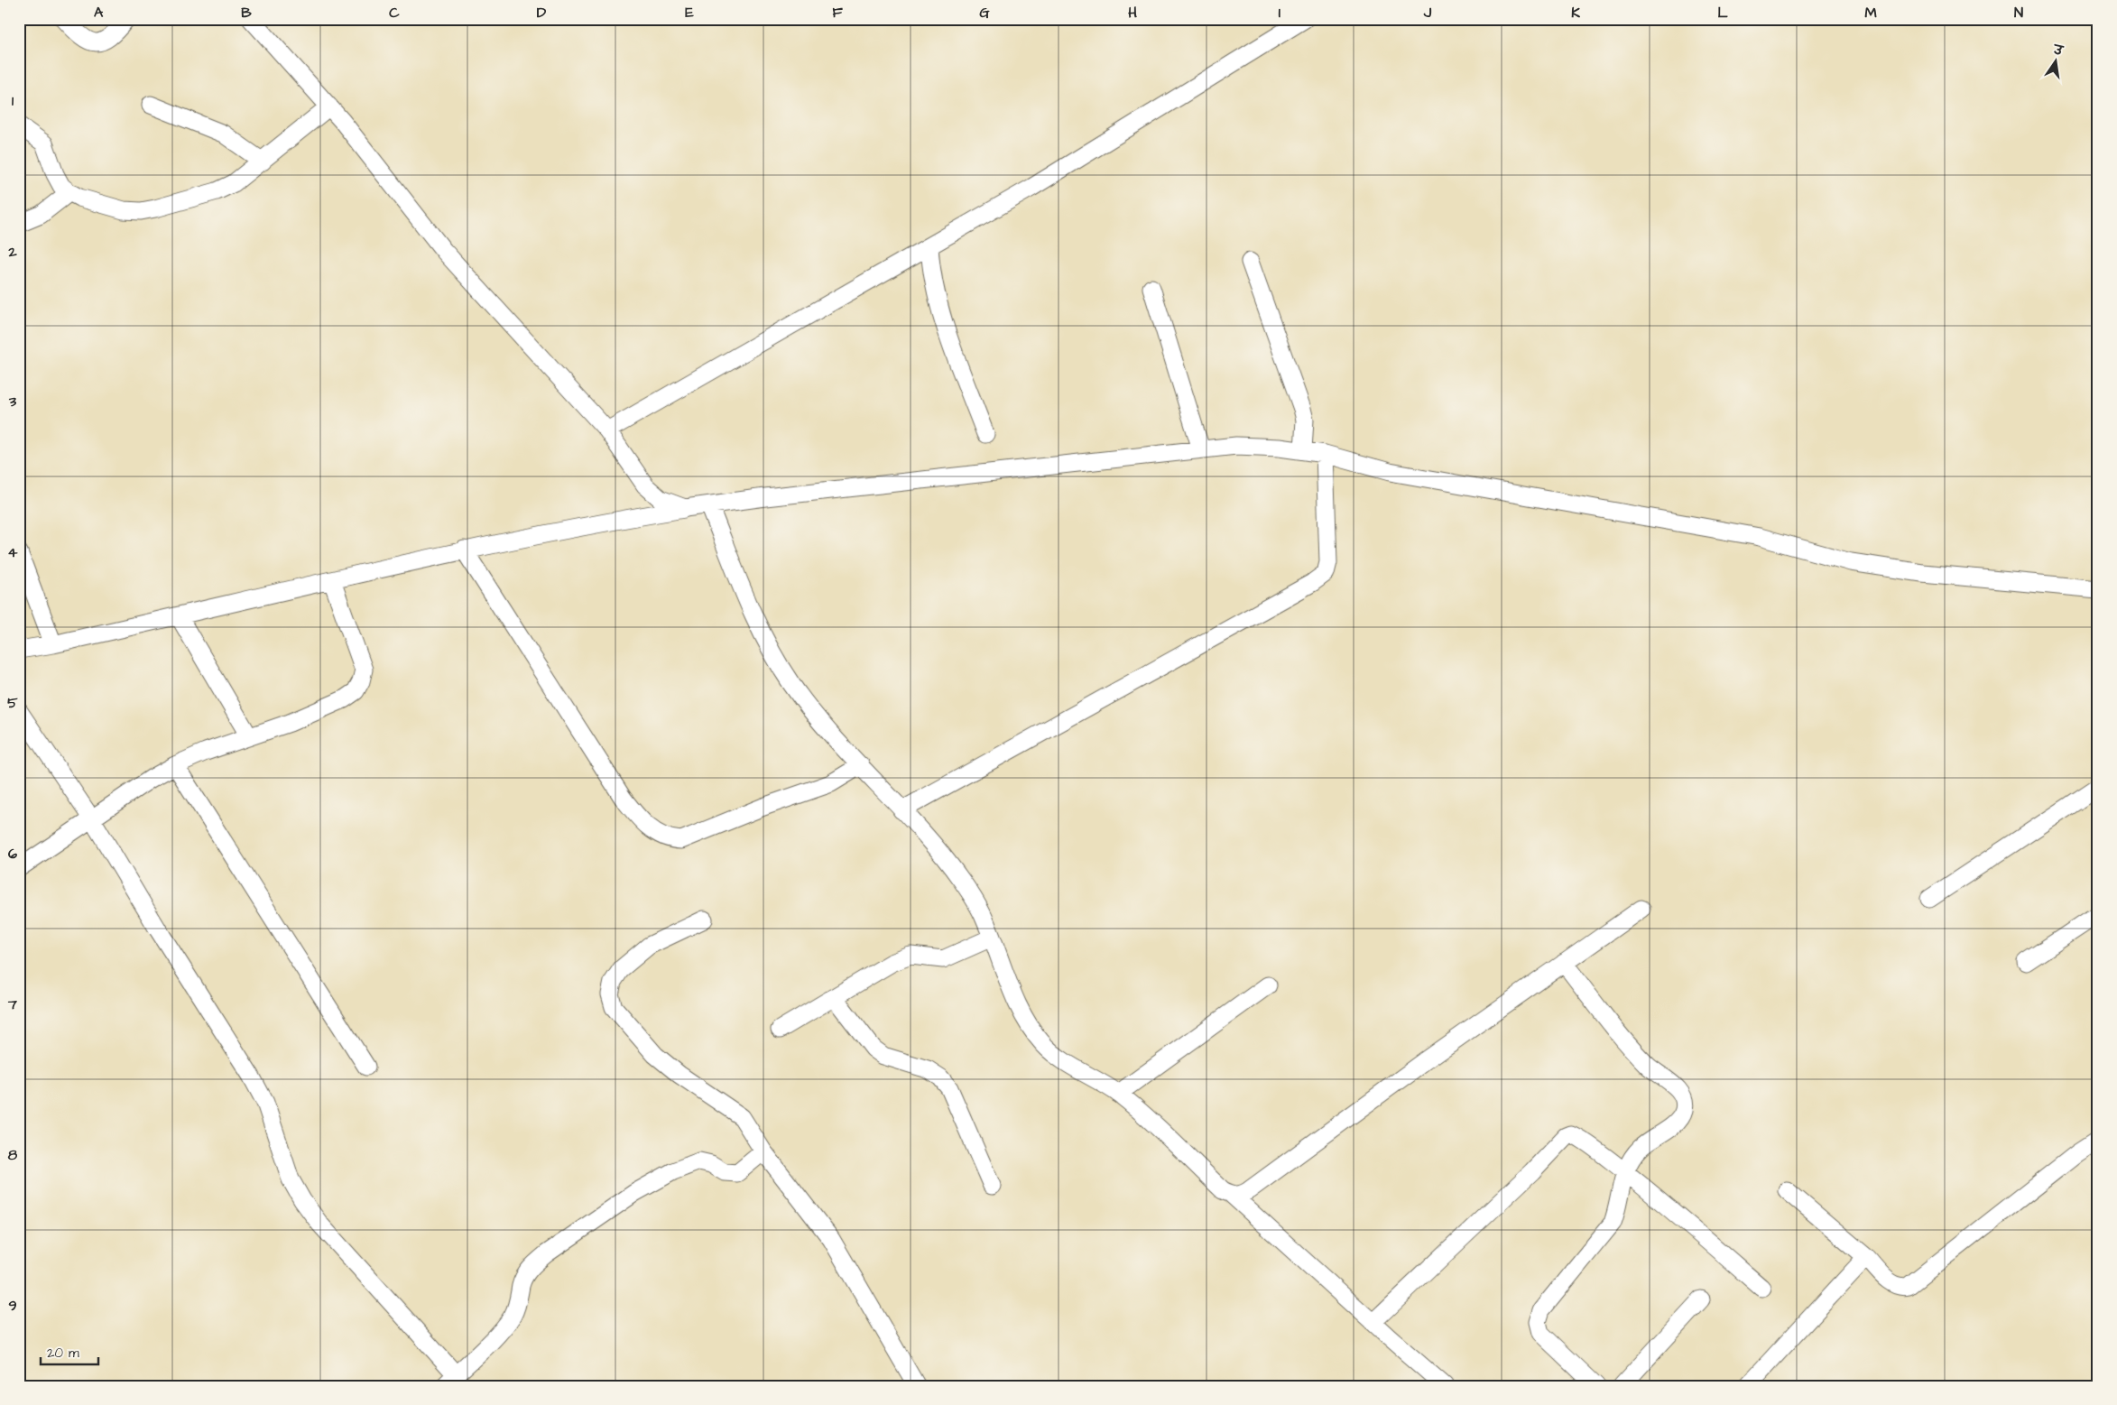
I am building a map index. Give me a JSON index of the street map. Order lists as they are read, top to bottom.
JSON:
{
  "scale_bar": "20 m",
  "north": "top",
  "grid": {
    "columns": [
      "A",
      "B",
      "C",
      "D",
      "E",
      "F",
      "G",
      "H",
      "I",
      "J",
      "K",
      "L",
      "M",
      "N"
    ],
    "rows": [
      "1",
      "2",
      "3",
      "4",
      "5",
      "6",
      "7",
      "8",
      "9"
    ]
  }
}
